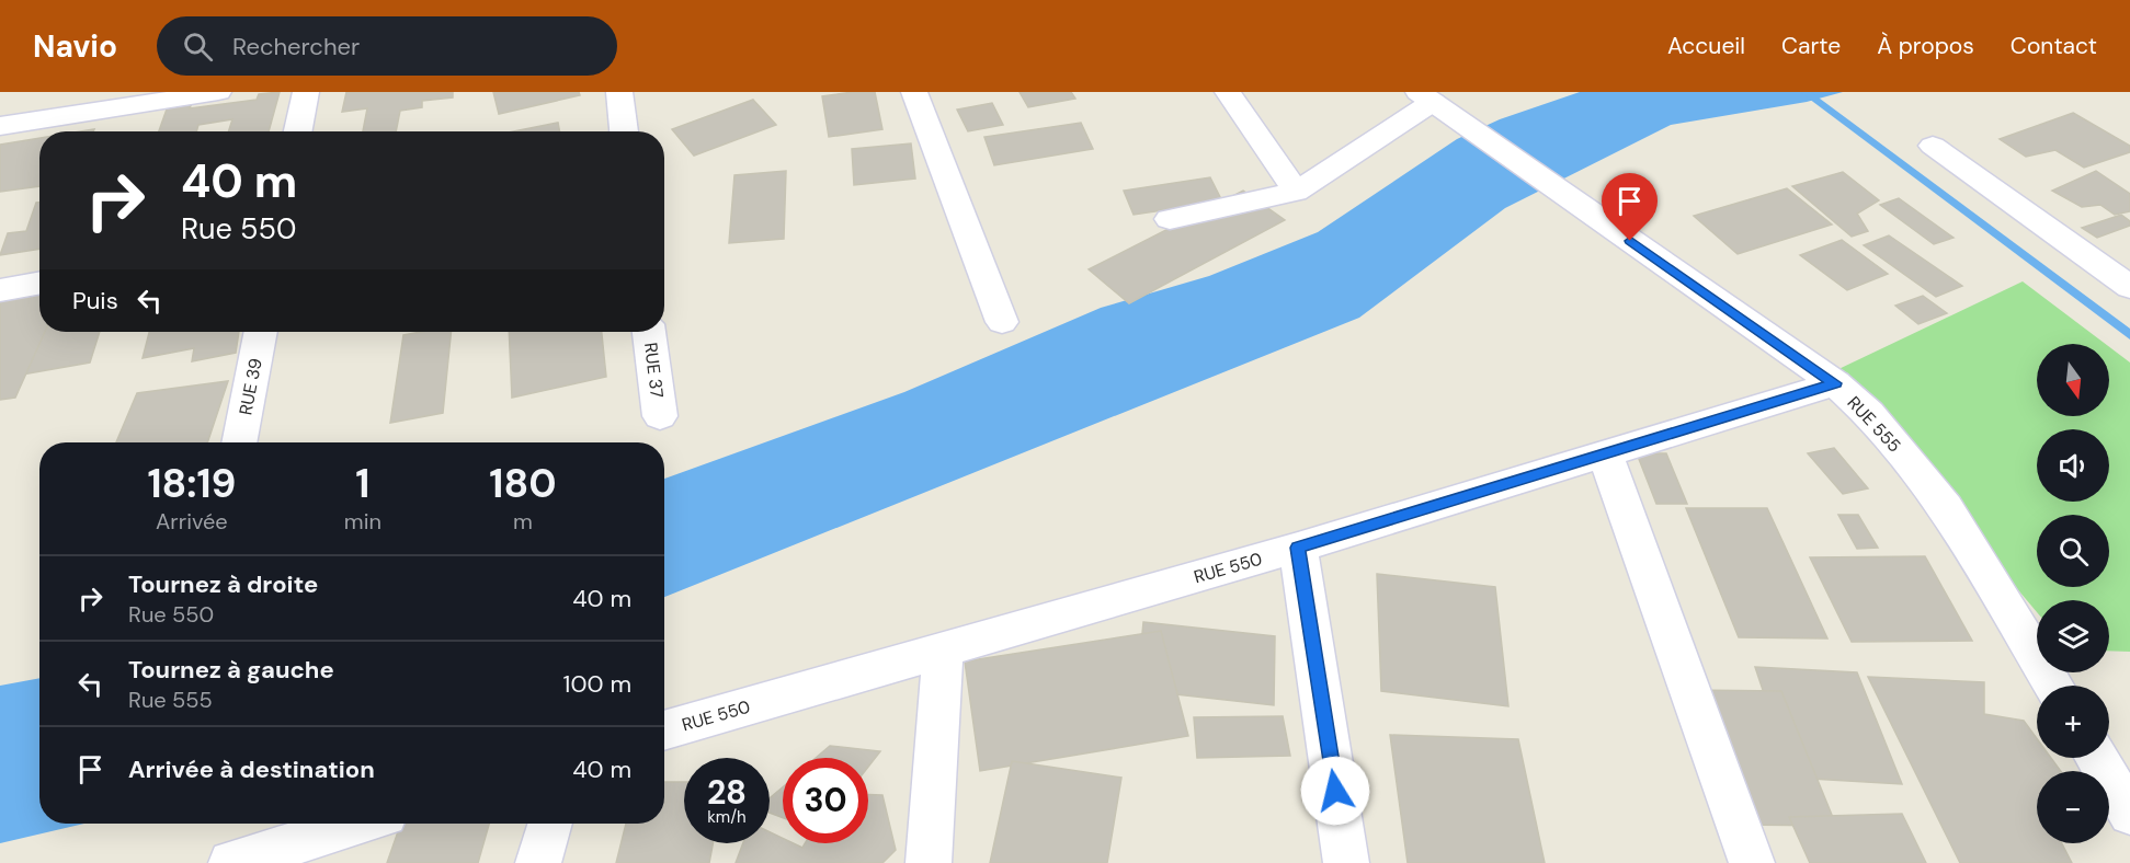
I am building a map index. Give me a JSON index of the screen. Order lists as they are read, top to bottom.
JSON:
{
  "streets": {
    "street": [
      "RUE 37",
      "RUE 39",
      "RUE 555",
      "RUE 550"
    ]
  },
  "crossings": [
    ["RUE 555", "RUE 550"]
  ],
  "north": "bottom",
  "page": {
    "header": "Navio",
    "search": "Rechercher",
    "nav": [
      "Accueil",
      "Carte",
      "À propos",
      "Contact"
    ],
    "turn": ["40 m", "Rue 550"],
    "then": "Puis",
    "map_buttons": ["+", "−"],
    "eta": [
      "18:19",
      "Arrivée",
      "1",
      "min",
      "180",
      "m"
    ],
    "list": [
      {
        "name": "Tournez à droite",
        "note": "Rue 550",
        "value": "40 m"
      },
      {
        "name": "Tournez à gauche",
        "note": "Rue 555",
        "value": "100 m"
      },
      {
        "name": "Arrivée à destination",
        "value": "40 m"
      }
    ],
    "speed": "28 km/h",
    "limit": "30"
  }
}
